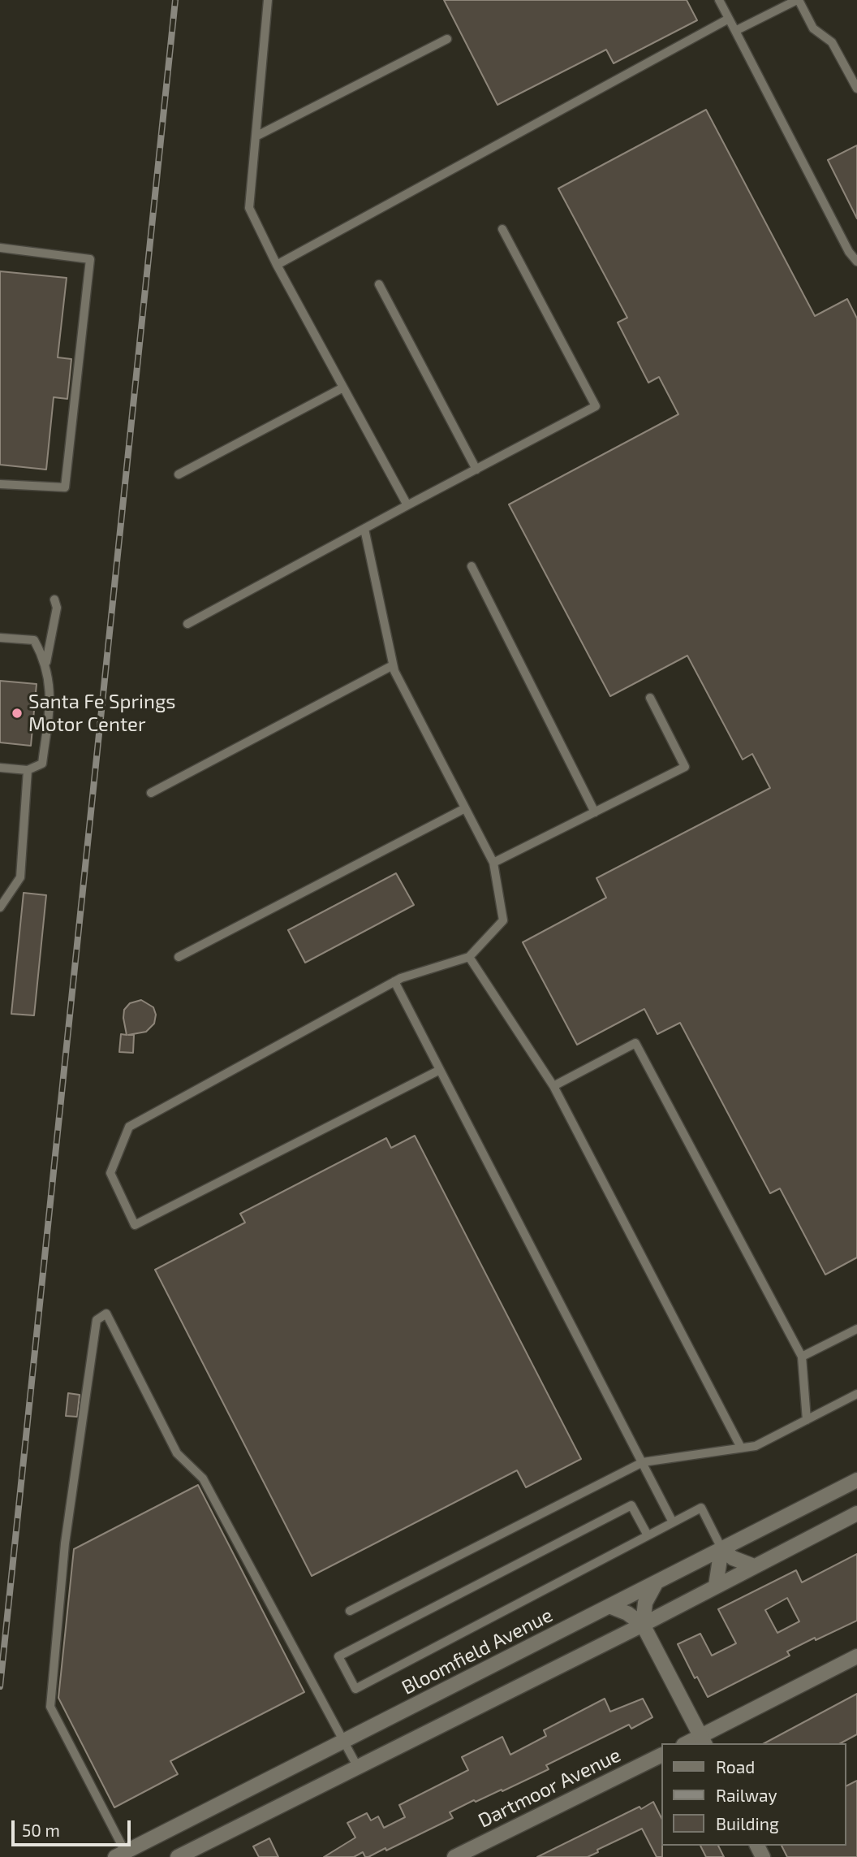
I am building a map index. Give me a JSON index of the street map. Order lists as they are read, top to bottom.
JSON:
{
  "streets": {
    "main road": ["Bloomfield Avenue", "Dartmoor Avenue"]
  },
  "places": ["Santa Fe Springs Motor Center"],
  "legend": ["Road", "Railway", "Building"],
  "scale_bar": "50 m"
}
